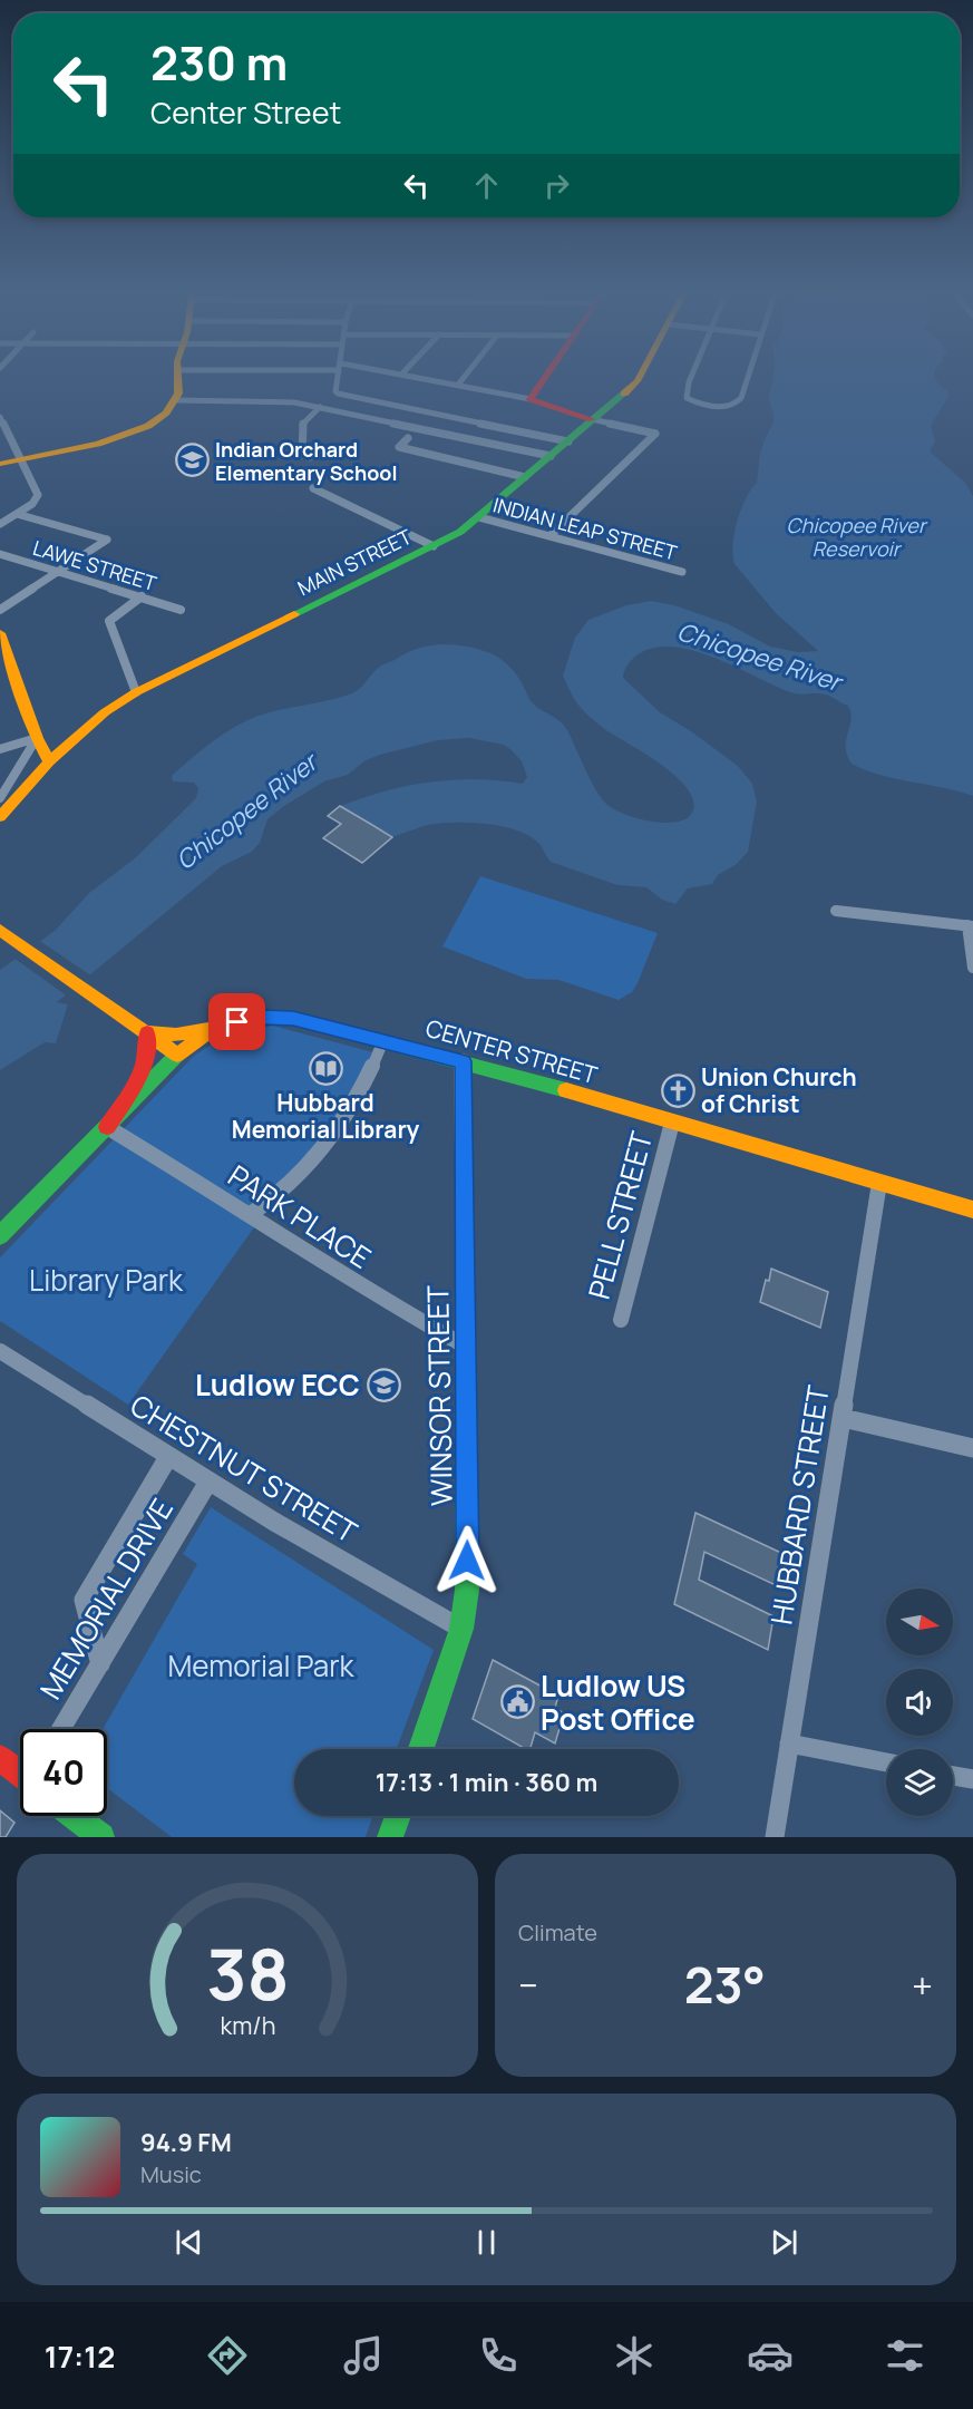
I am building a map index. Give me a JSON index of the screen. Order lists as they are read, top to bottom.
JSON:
{
  "streets": {
    "main road": ["MAIN STREET", "CENTER STREET", "WINSOR STREET"],
    "street": [
      "INDIAN LEAP STREET",
      "LAWE STREET",
      "PELL STREET",
      "PARK PLACE",
      "CHESTNUT STREET",
      "HUBBARD STREET",
      "MEMORIAL DRIVE"
    ]
  },
  "crossings": [
    ["INDIAN LEAP STREET", "MAIN STREET"],
    ["CENTER STREET", "PELL STREET"],
    ["CENTER STREET", "PARK PLACE"],
    ["CENTER STREET", "WINSOR STREET"],
    ["CENTER STREET", "HUBBARD STREET"],
    ["PARK PLACE", "WINSOR STREET"],
    ["WINSOR STREET", "CHESTNUT STREET"],
    ["CHESTNUT STREET", "MEMORIAL DRIVE"]
  ],
  "water": ["Chicopee River Reservoir", "Chicopee River"],
  "parks": ["Library Park", "Memorial Park"],
  "places": {
    "school or university": ["Indian Orchard Elementary School", "Ludlow ECC"],
    "library": ["Hubbard Memorial Library"],
    "church": ["Union Church of Christ"],
    "public building": ["Ludlow US Post Office"]
  },
  "north": "right",
  "page": {
    "turn": ["230 m", "Center Street"],
    "limit": "40",
    "trip": "17:13 · 1 min · 360 m",
    "tile": "Climate",
    "heat": ["−", "23°", "+"],
    "song": ["94.9 FM", "Music"],
    "tabs": "17:12",
    "gauge": ["38", "km/h"]
  }
}
